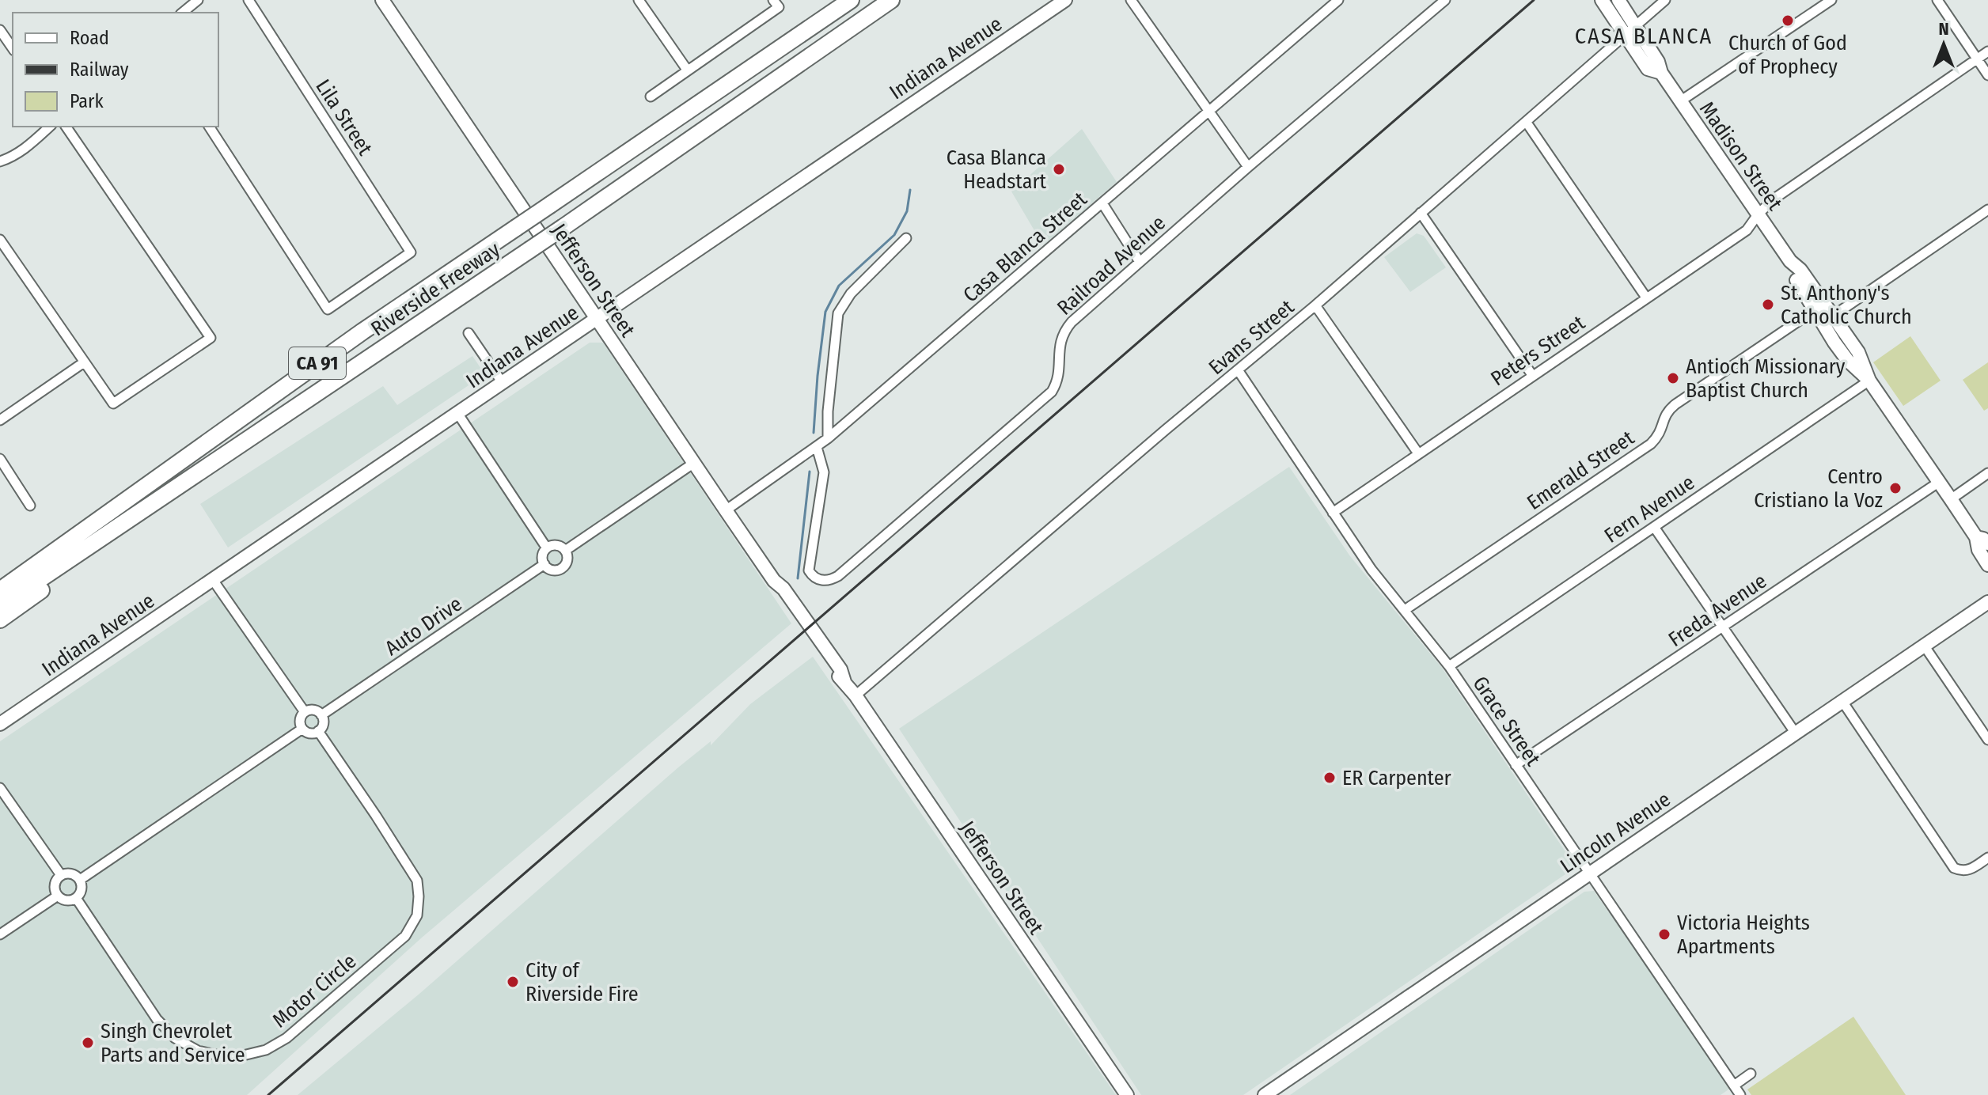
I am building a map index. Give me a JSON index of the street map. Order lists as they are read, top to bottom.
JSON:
{
  "streets": {
    "highway": ["Riverside Freeway", "CA 91"],
    "street": [
      "Indiana Avenue",
      "Lila Street",
      "Madison Street",
      "Casa Blanca Street",
      "Railroad Avenue",
      "Jefferson Street",
      "Evans Street",
      "Peters Street",
      "Emerald Street",
      "Fern Avenue",
      "Freda Avenue",
      "Auto Drive",
      "Grace Street",
      "Lincoln Avenue",
      "Motor Circle"
    ]
  },
  "crossings": [
    ["Indiana Avenue", "Jefferson Street"],
    ["Madison Street", "Evans Street"],
    ["Madison Street", "Peters Street"],
    ["Madison Street", "Emerald Street"],
    ["Madison Street", "Fern Avenue"],
    ["Madison Street", "Freda Avenue"],
    ["Casa Blanca Street", "Railroad Avenue"],
    ["Casa Blanca Street", "Jefferson Street"],
    ["Jefferson Street", "Evans Street"],
    ["Jefferson Street", "Auto Drive"],
    ["Evans Street", "Grace Street"],
    ["Peters Street", "Grace Street"],
    ["Emerald Street", "Grace Street"],
    ["Fern Avenue", "Grace Street"],
    ["Freda Avenue", "Grace Street"],
    ["Auto Drive", "Motor Circle"],
    ["Grace Street", "Lincoln Avenue"]
  ],
  "districts": ["CASA BLANCA"],
  "places": [
    "Church of God of Prophecy",
    "Casa Blanca Headstart",
    "St. Anthony's Catholic Church",
    "Antioch Missionary Baptist Church",
    "Centro Cristiano la Voz",
    "ER Carpenter",
    "Victoria Heights Apartments",
    "City of Riverside Fire",
    "Singh Chevrolet Parts and Service"
  ],
  "legend": ["Road", "Railway", "Park"],
  "north": "top"
}
